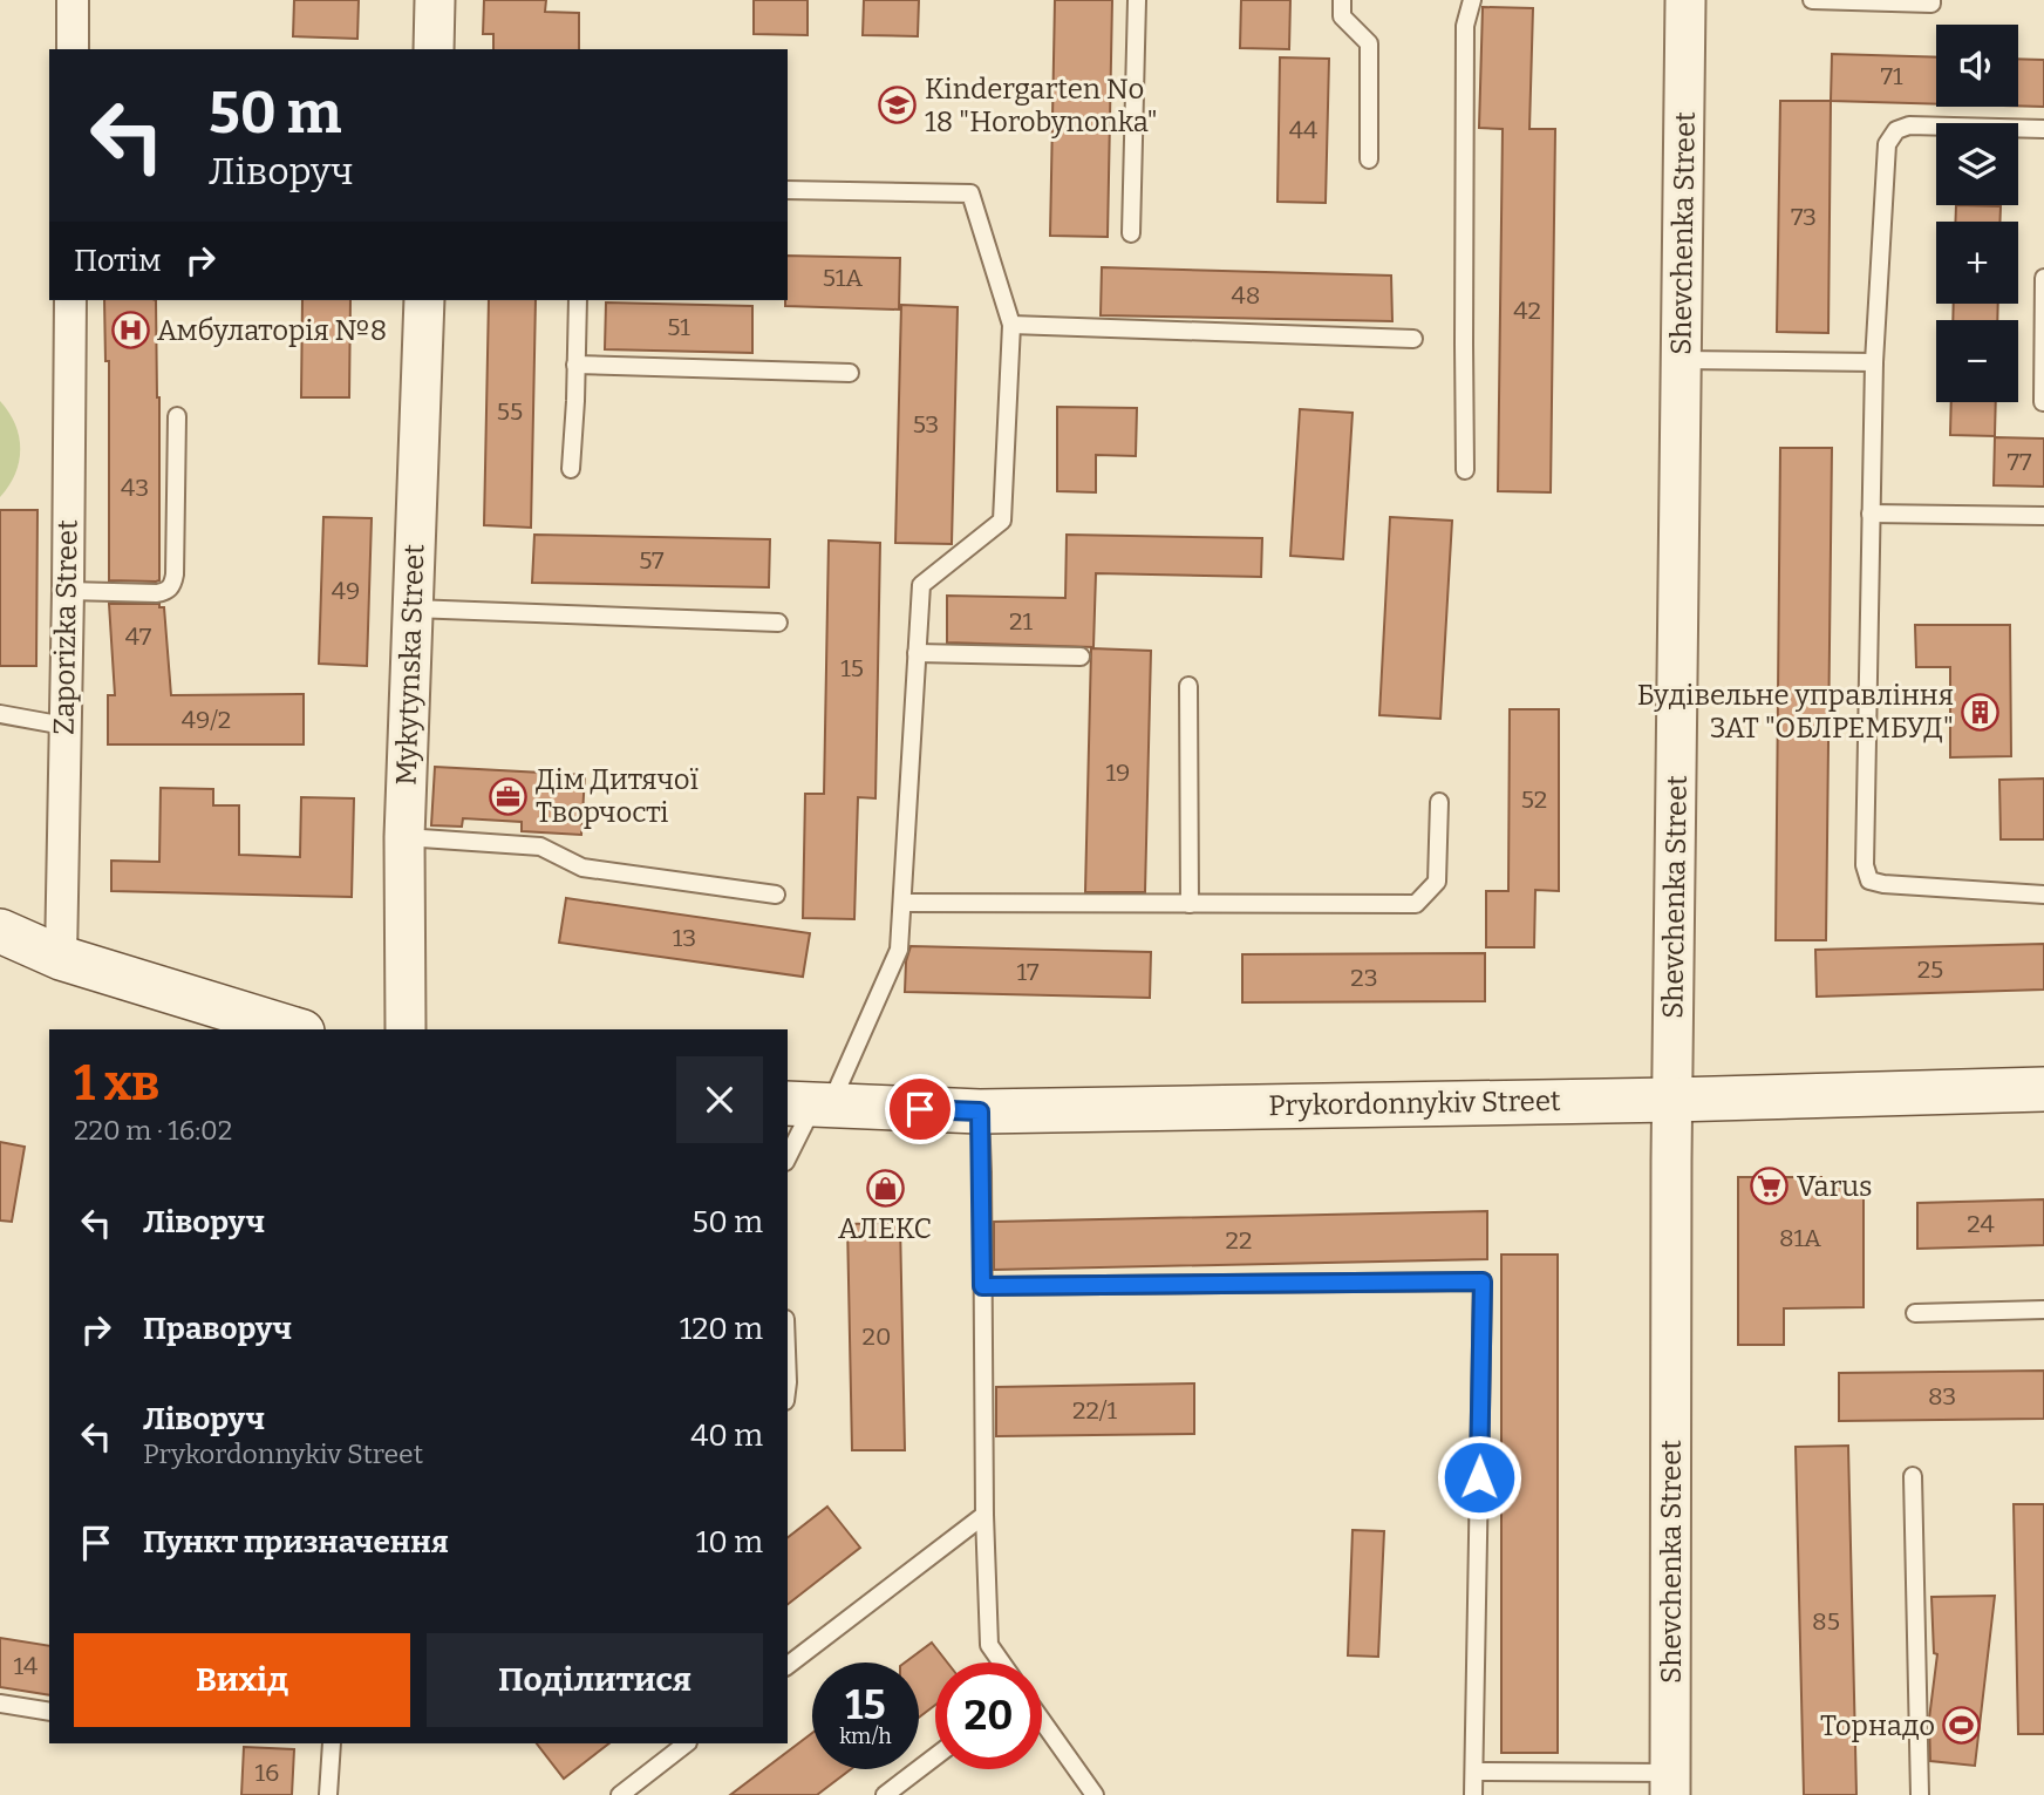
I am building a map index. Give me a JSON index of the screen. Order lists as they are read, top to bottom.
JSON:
{
  "streets": {
    "main road": ["Prykordonnykiv Street"],
    "street": ["Shevchenka Street", "Zaporizka Street", "Mykytynska Street"]
  },
  "crossings": [
    ["Shevchenka Street", "Prykordonnykiv Street"]
  ],
  "places": {
    "school or university": ["Kindergarten No 18 \"Horobynonka\""],
    "hospital": ["Амбулаторія №8"],
    "building": ["Будівельне управління ЗАТ \"ОБЛРЕМБУД\""],
    "office": ["Дім Дитячої Творчості"],
    "supermarket": ["Varus"],
    "shop": ["АЛЕКС"],
    "sports": ["Торнадо"]
  },
  "house_numbers": [
    "71",
    "44",
    "73",
    "51А",
    "48",
    "42",
    "51",
    "55",
    "53",
    "77",
    "43",
    "57",
    "49",
    "21",
    "47",
    "15",
    "49/2",
    "19",
    "52",
    "13",
    "25",
    "17",
    "23",
    "24",
    "81А",
    "22",
    "20",
    "83",
    "22/1",
    "85",
    "14",
    "16"
  ],
  "page": {
    "map_buttons": ["+", "−"],
    "turn": ["50 m", "Ліворуч"],
    "then": "Потім",
    "heading": ["1 хв", "220 m · 16:02"],
    "list": [
      {
        "name": "Ліворуч",
        "value": "50 m"
      },
      {
        "name": "Праворуч",
        "value": "120 m"
      },
      {
        "name": "Ліворуч",
        "note": "Prykordonnykiv Street",
        "value": "40 m"
      },
      {
        "name": "Пункт призначення",
        "value": "10 m"
      }
    ],
    "buttons": ["Вихід", "Поділитися"],
    "speed": "15 km/h",
    "limit": "20"
  }
}
